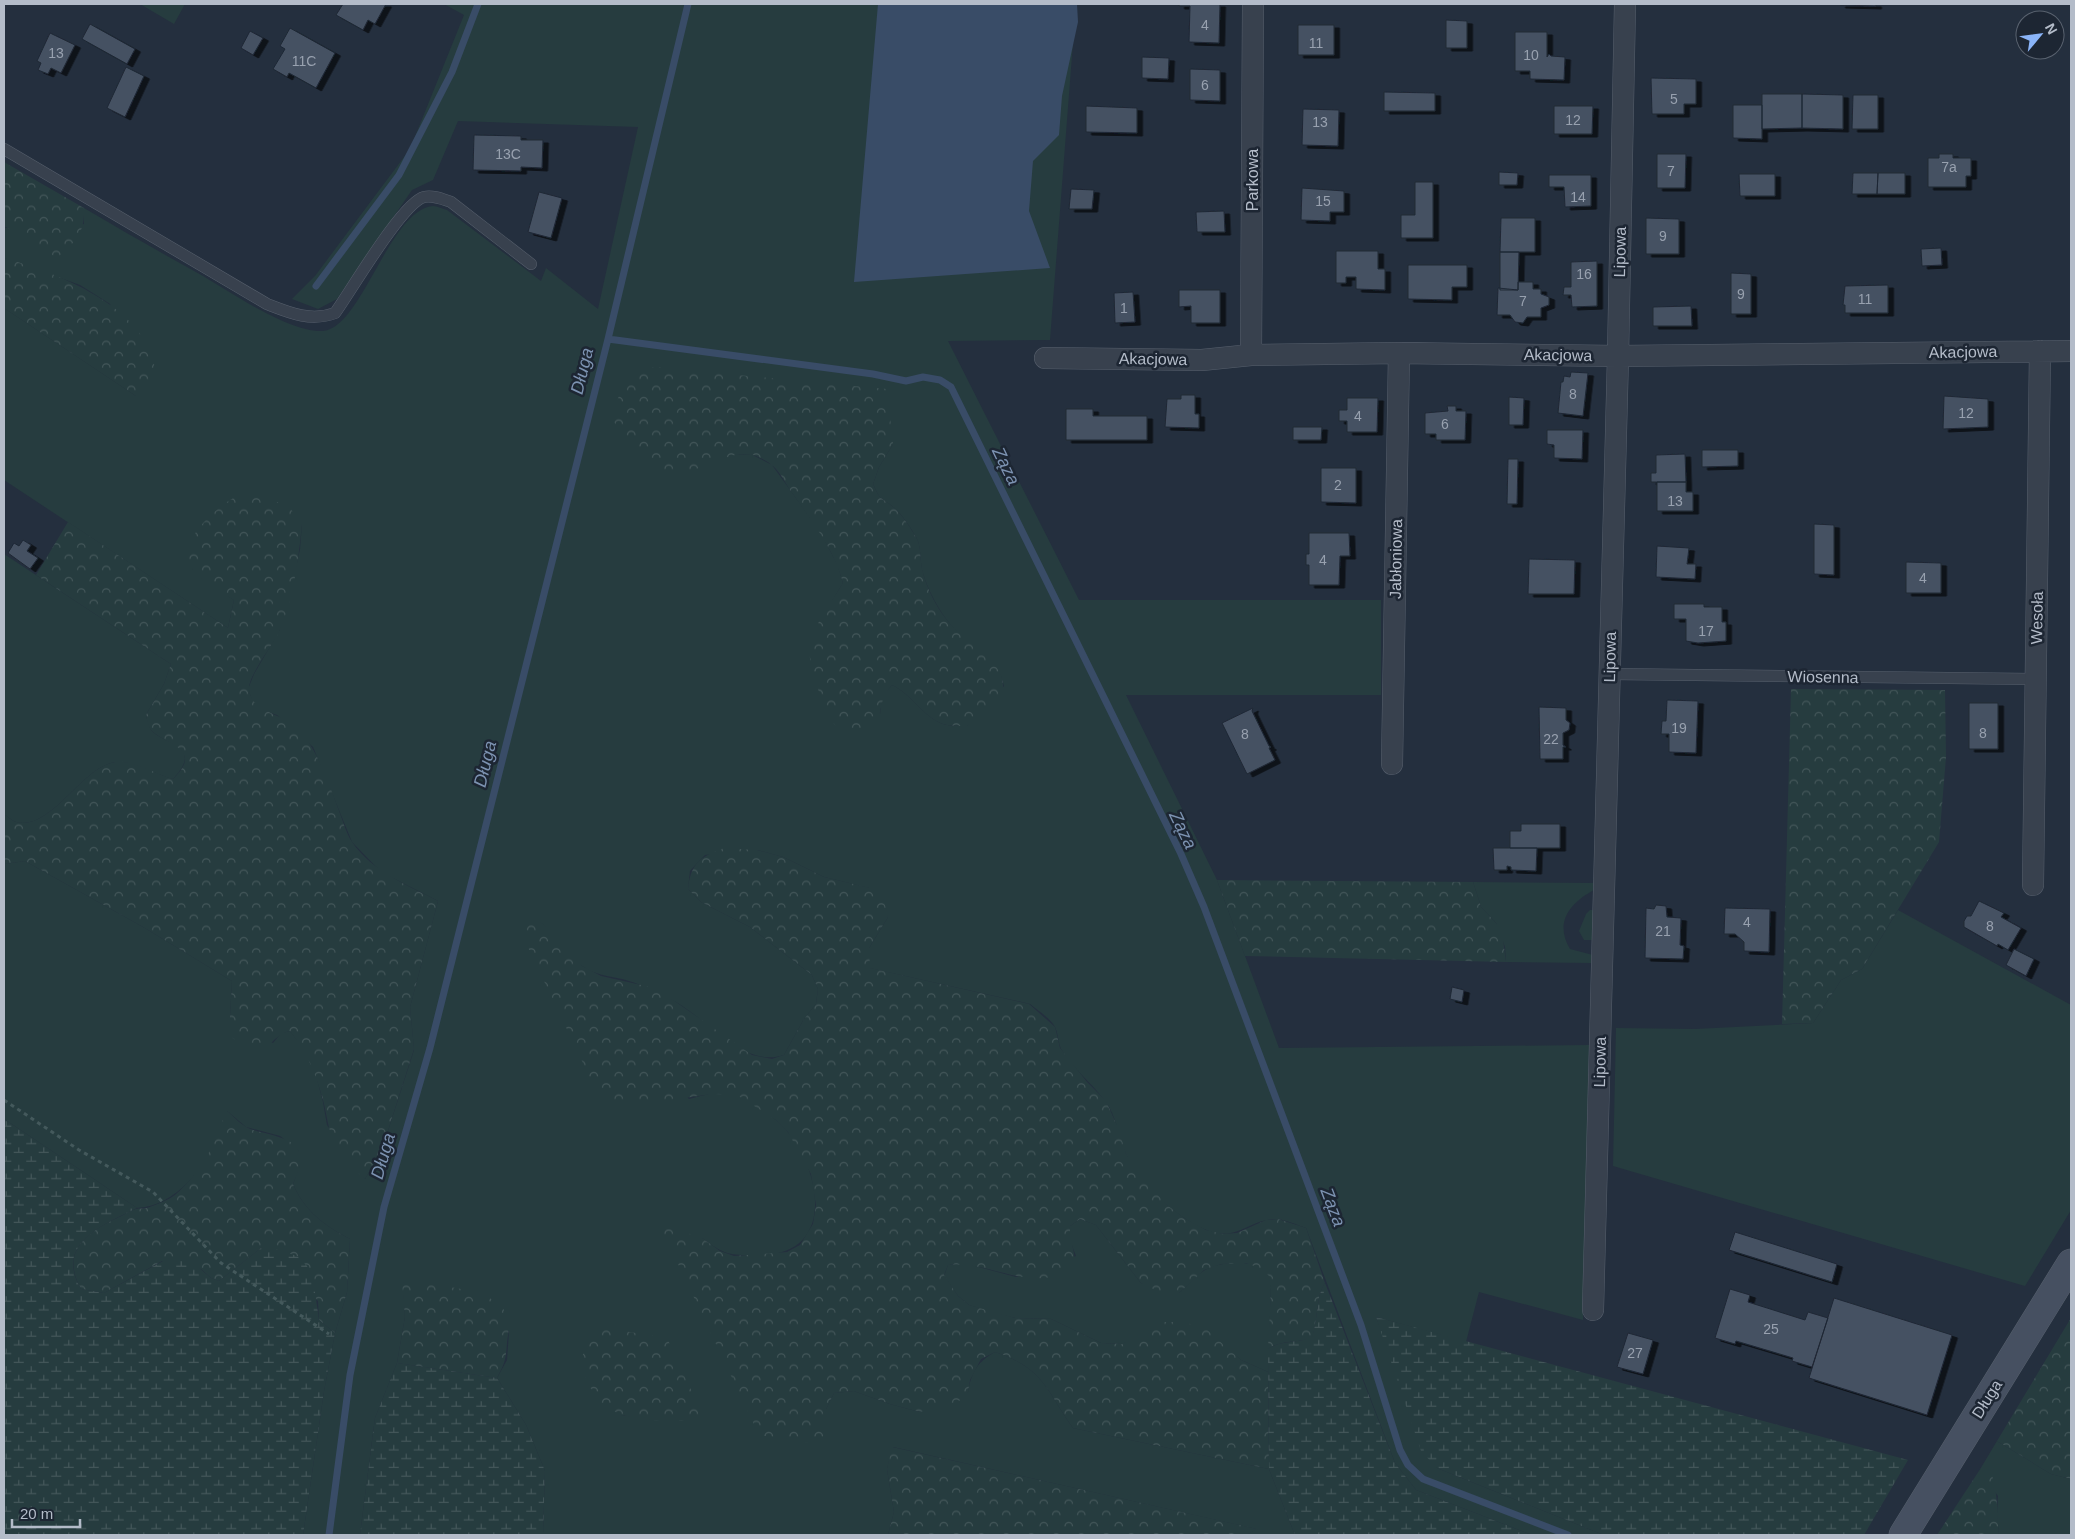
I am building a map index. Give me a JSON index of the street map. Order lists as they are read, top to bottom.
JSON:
{
  "streets": {
    "street": [
      "Parkowa",
      "Lipowa",
      "Akacjowa",
      "Jabłoniowa",
      "Wesoła",
      "Długa"
    ],
    "lane": ["Wiosenna"]
  },
  "crossings": [
    ["Parkowa", "Akacjowa"],
    ["Lipowa", "Akacjowa"],
    ["Lipowa", "Wiosenna"],
    ["Akacjowa", "Jabłoniowa"],
    ["Akacjowa", "Wesoła"],
    ["Wesoła", "Wiosenna"]
  ],
  "water": ["Długa", "Ząza"],
  "house_numbers": [
    "4",
    "11",
    "13",
    "10",
    "11C",
    "6",
    "5",
    "12",
    "13",
    "13C",
    "7a",
    "7",
    "14",
    "15",
    "9",
    "16",
    "9",
    "11",
    "7",
    "1",
    "8",
    "12",
    "4",
    "6",
    "2",
    "13",
    "4",
    "4",
    "17",
    "19",
    "8",
    "8",
    "22",
    "4",
    "8",
    "21",
    "25",
    "27"
  ],
  "scale_bar": "20 m",
  "north": "top right"
}
